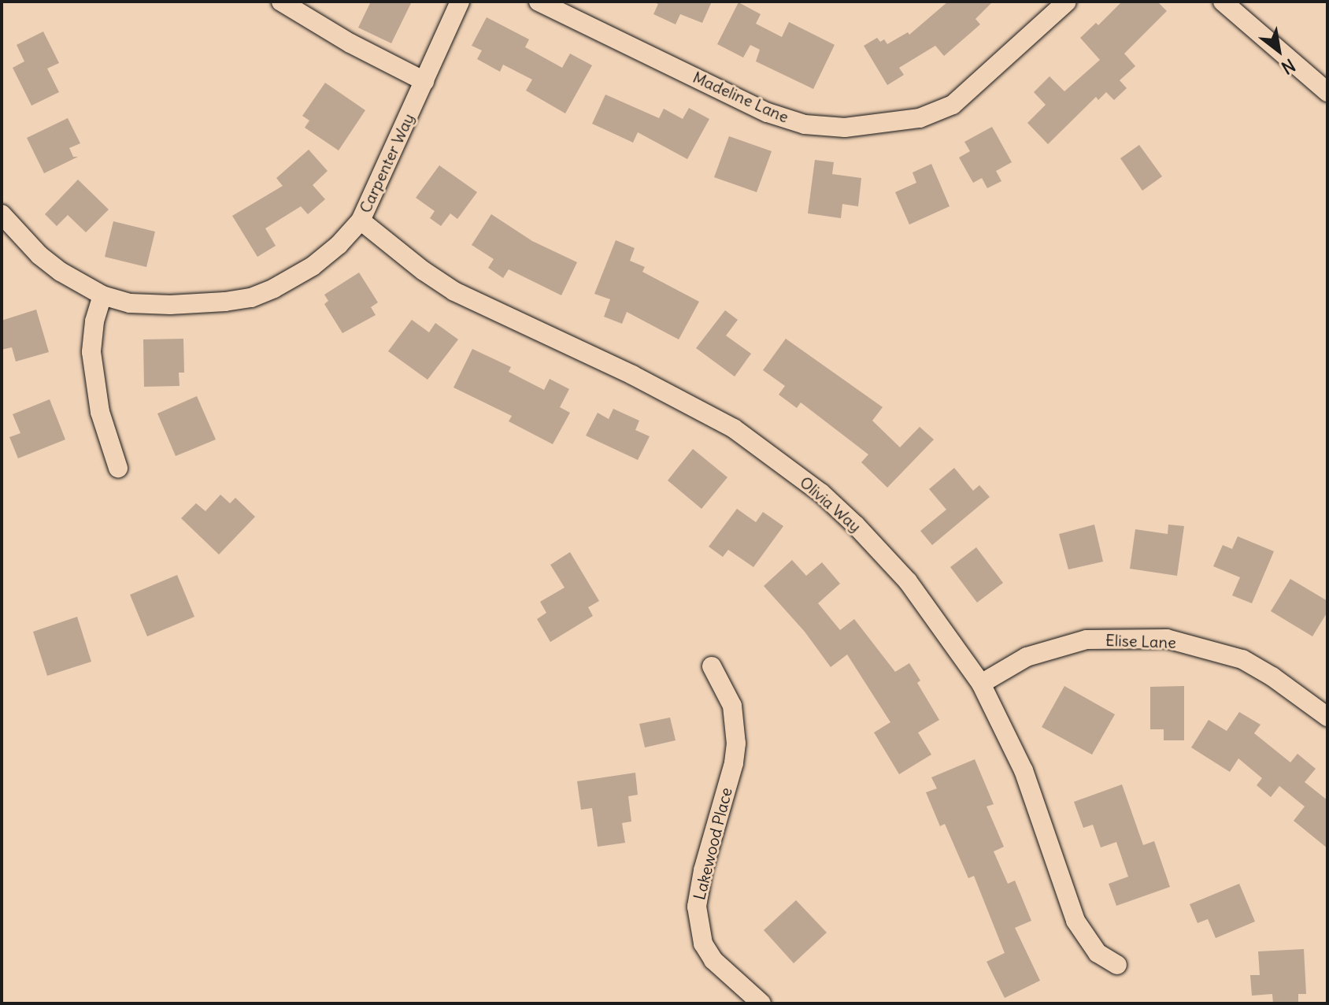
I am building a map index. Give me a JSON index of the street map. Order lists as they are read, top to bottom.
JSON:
{
  "streets": {
    "street": [
      "Madeline Lane",
      "Carpenter Way",
      "Olivia Way",
      "Elise Lane",
      "Lakewood Place"
    ]
  },
  "crossings": [
    ["Carpenter Way", "Olivia Way"],
    ["Olivia Way", "Elise Lane"]
  ],
  "north": "bottom right"
}
